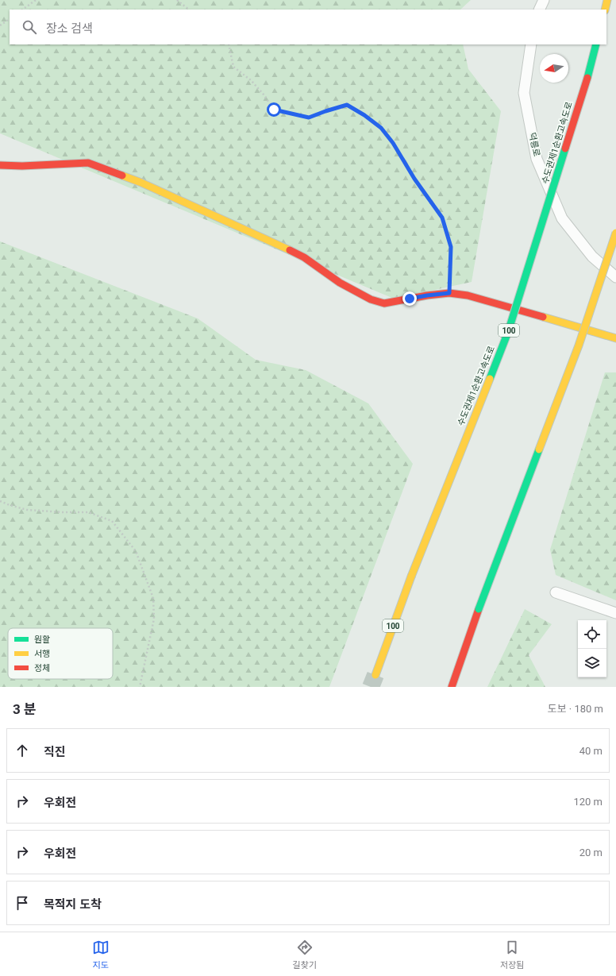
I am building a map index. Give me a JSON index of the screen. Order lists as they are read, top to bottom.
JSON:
{
  "streets": {
    "main road": ["수도권제1순환고속도로", "100"],
    "street": ["덕릉로"]
  },
  "legend": ["원활", "서행", "정체"],
  "north": "left",
  "page": {
    "search": "장소 검색",
    "heading": ["3 분", "도보 · 180 m"],
    "list": [
      ["직진", "40 m"],
      ["우회전", "120 m"],
      ["우회전", "20 m"],
      "목적지 도착"
    ],
    "nav": ["지도", "길찾기", "저장됨"]
  }
}
